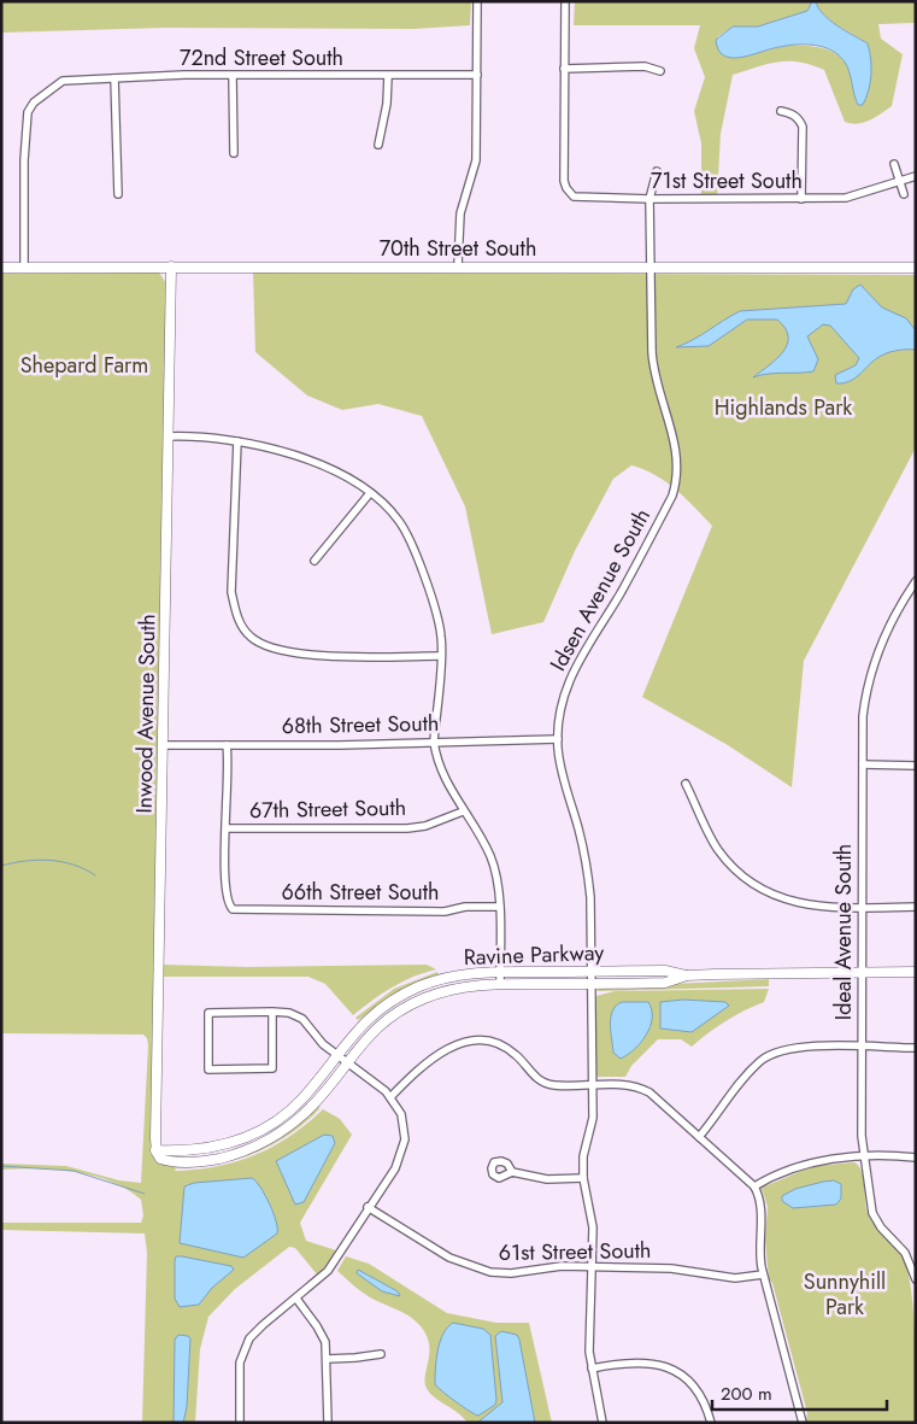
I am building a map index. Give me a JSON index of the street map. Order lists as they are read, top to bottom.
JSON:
{
  "streets": {
    "street": [
      "72nd Street South",
      "71st Street South",
      "70th Street South",
      "Idsen Avenue South",
      "Inwood Avenue South",
      "68th Street South",
      "67th Street South",
      "66th Street South",
      "Ideal Avenue South",
      "Ravine Parkway",
      "61st Street South"
    ]
  },
  "crossings": [
    ["72nd Street South", "70th Street South"],
    ["71st Street South", "Idsen Avenue South"],
    ["70th Street South", "Idsen Avenue South"],
    ["70th Street South", "Inwood Avenue South"],
    ["Idsen Avenue South", "68th Street South"],
    ["Idsen Avenue South", "Ravine Parkway"],
    ["Idsen Avenue South", "61st Street South"],
    ["Inwood Avenue South", "68th Street South"],
    ["Inwood Avenue South", "Ravine Parkway"],
    ["67th Street South", "66th Street South"],
    ["Ideal Avenue South", "Ravine Parkway"]
  ],
  "parks": ["Shepard Farm", "Highlands Park", "Sunnyhill Park"],
  "scale_bar": "200 m"
}
